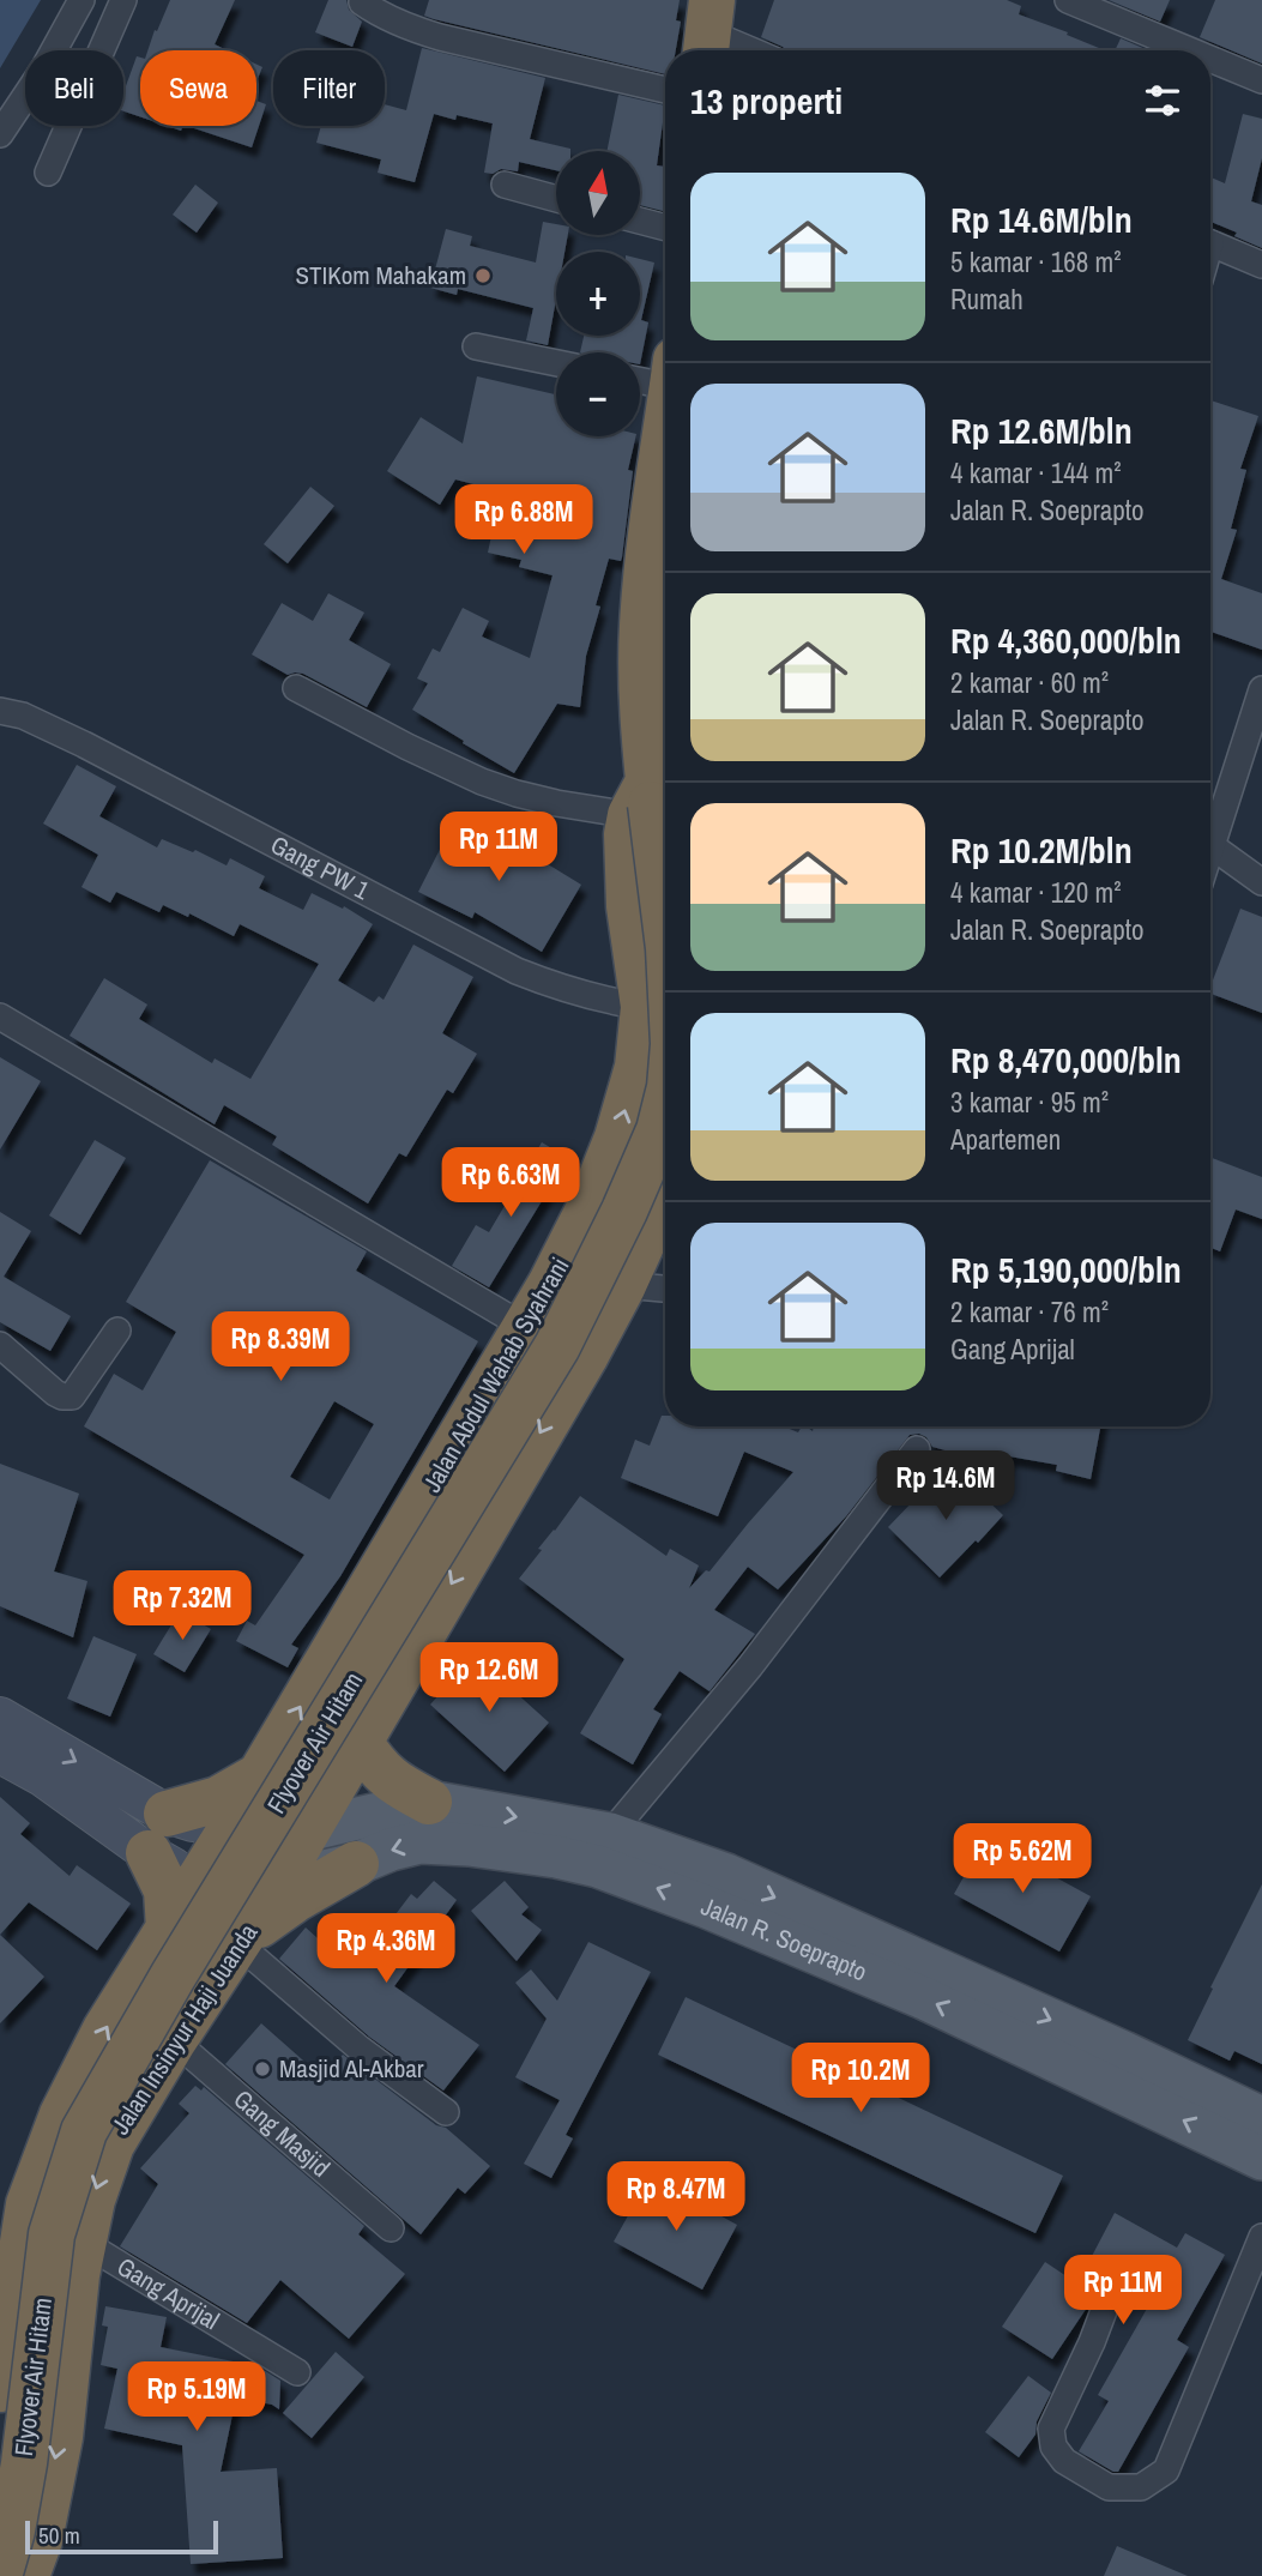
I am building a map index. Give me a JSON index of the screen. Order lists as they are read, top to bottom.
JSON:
{
  "streets": {
    "highway": ["Jalan Abdul Wahab Syahrani", "Flyover Air Hitam", "Jalan Insinyur Haji Juanda"],
    "main road": ["Jalan R. Soeprapto"],
    "street": ["Gang PW 1", "Gang Masjid", "Gang Aprijal"]
  },
  "crossings": [
    ["Gang PW 1", "Jalan Abdul Wahab Syahrani"],
    ["Jalan Abdul Wahab Syahrani", "Flyover Air Hitam"],
    ["Jalan Abdul Wahab Syahrani", "Jalan R. Soeprapto"],
    ["Jalan R. Soeprapto", "Jalan Insinyur Haji Juanda"],
    ["Jalan Insinyur Haji Juanda", "Gang Masjid"],
    ["Jalan Insinyur Haji Juanda", "Gang Aprijal"]
  ],
  "places": ["STIKom Mahakam", "Masjid Al-Akbar"],
  "scale_bar": "50 m",
  "north": "top",
  "page": {
    "chip": ["Beli", "Sewa", "Filter"],
    "heading": "13 properti",
    "map_buttons": ["+", "−"],
    "list": [
      {
        "name": "Rp 14.6M/bln",
        "note": "5 kamar · 168 m² · Rumah"
      },
      {
        "name": "Rp 12.6M/bln",
        "note": "4 kamar · 144 m² · Jalan R. Soeprapto"
      },
      {
        "name": "Rp 4,360,000/bln",
        "note": "2 kamar · 60 m² · Jalan R. Soeprapto"
      },
      {
        "name": "Rp 10.2M/bln",
        "note": "4 kamar · 120 m² · Jalan R. Soeprapto"
      },
      {
        "name": "Rp 8,470,000/bln",
        "note": "3 kamar · 95 m² · Apartemen"
      },
      {
        "name": "Rp 5,190,000/bln",
        "note": "2 kamar · 76 m² · Gang Aprijal"
      }
    ],
    "price": [
      "Rp 6.88M",
      "Rp 11M",
      "Rp 6.63M",
      "Rp 8.39M",
      "Rp 14.6M",
      "Rp 7.32M",
      "Rp 12.6M",
      "Rp 5.62M",
      "Rp 4.36M",
      "Rp 10.2M",
      "Rp 8.47M",
      "Rp 11M",
      "Rp 5.19M"
    ],
    "scale": "50 m"
  }
}
